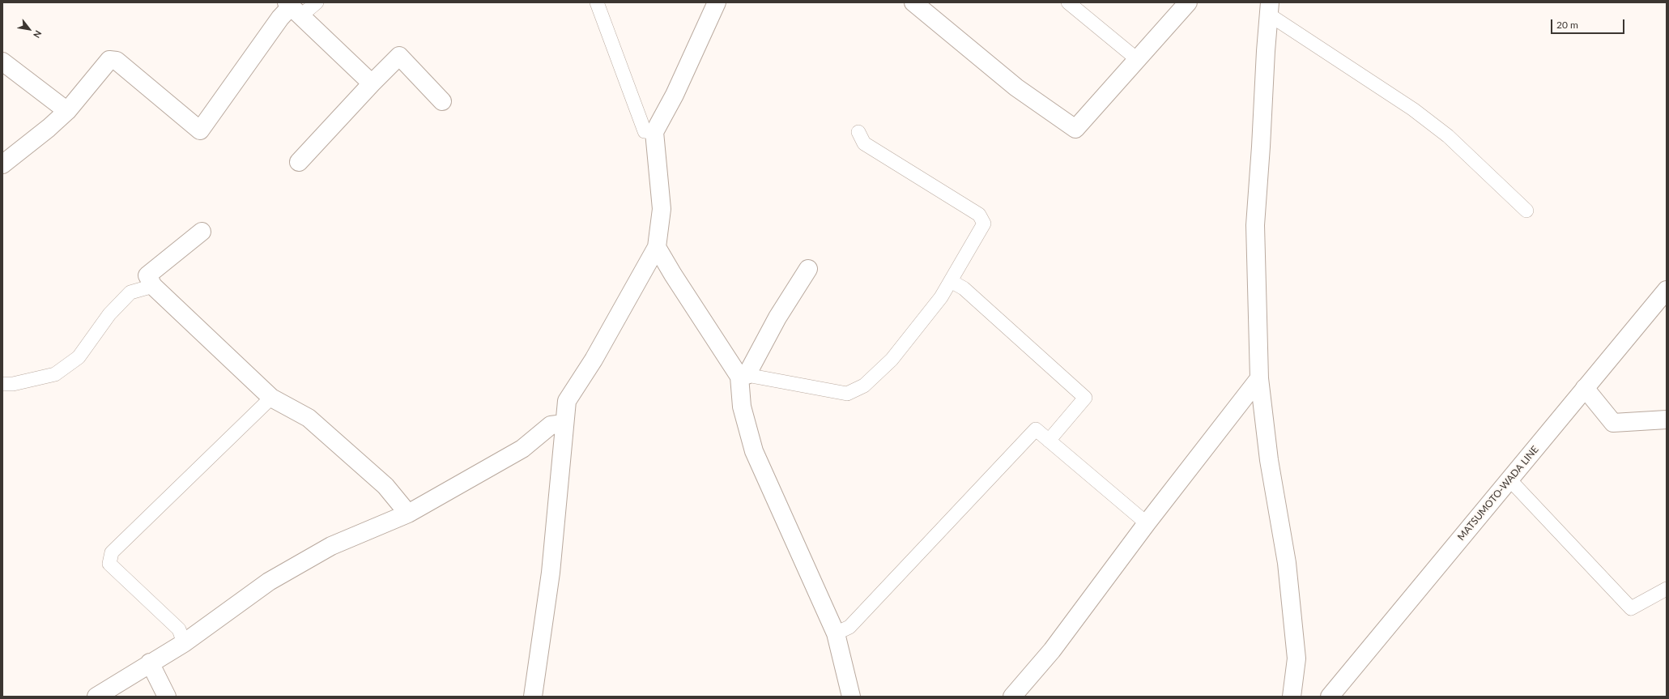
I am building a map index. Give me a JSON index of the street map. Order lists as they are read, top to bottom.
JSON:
{
  "streets": {
    "street": ["MATSUMOTO-WADA LINE"]
  },
  "scale_bar": "20 m",
  "north": "bottom right"
}
